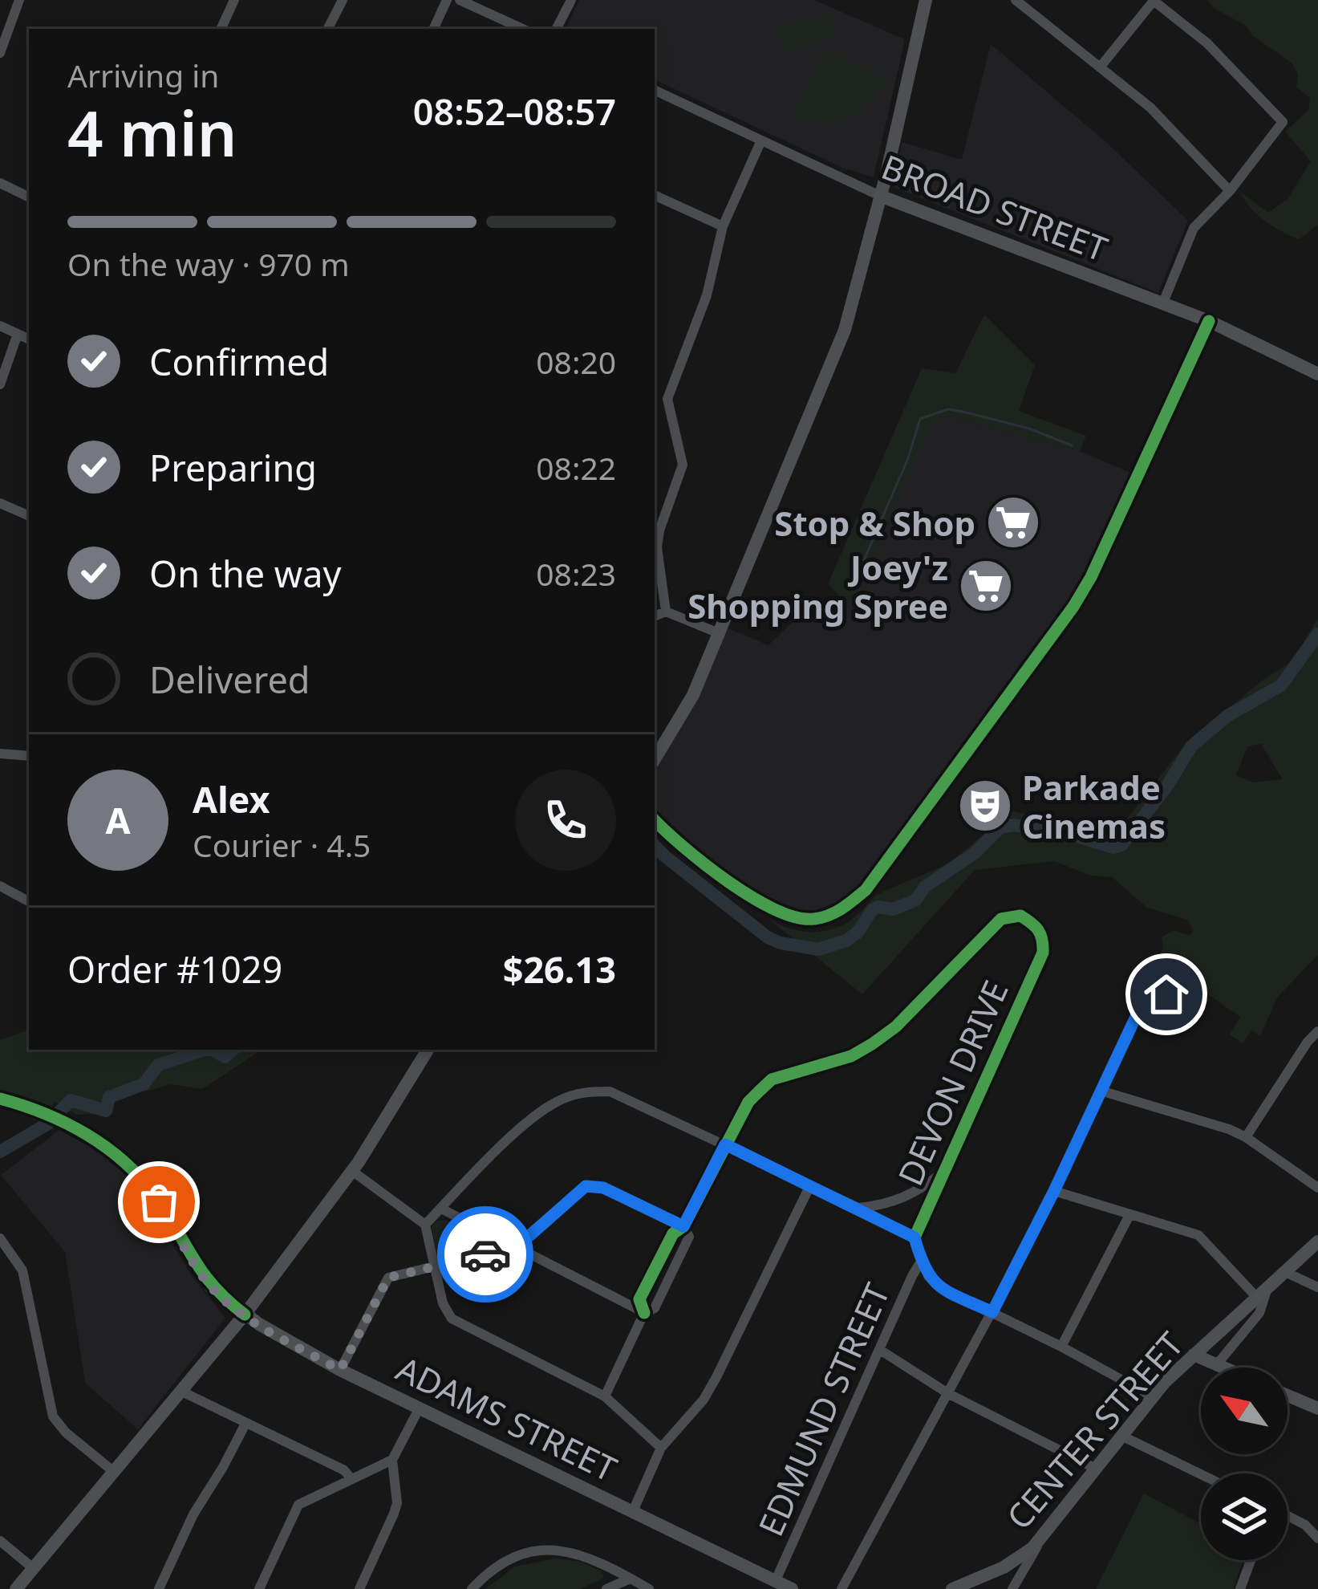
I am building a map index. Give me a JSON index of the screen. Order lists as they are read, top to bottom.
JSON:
{
  "streets": {
    "main road": ["BROAD STREET", "ADAMS STREET", "CENTER STREET"],
    "street": ["DEVON DRIVE", "EDMUND STREET"]
  },
  "crossings": [
    ["EDMUND STREET", "ADAMS STREET"]
  ],
  "places": {
    "supermarket": ["Stop & Shop", "Joey'z Shopping Spree"],
    "theatre": ["Parkade Cinemas"]
  },
  "north": "top left",
  "page": {
    "heading": ["4 min", "Arriving in", "08:52–08:57"],
    "panel": [
      "Alex",
      "Courier · 4.5",
      "Order #1029",
      "$26.13"
    ],
    "bar": "On the way · 970 m",
    "list": [
      ["Confirmed", "08:20"],
      ["Preparing", "08:22"],
      ["On the way", "08:23"],
      "Delivered"
    ],
    "round": "A"
  }
}
